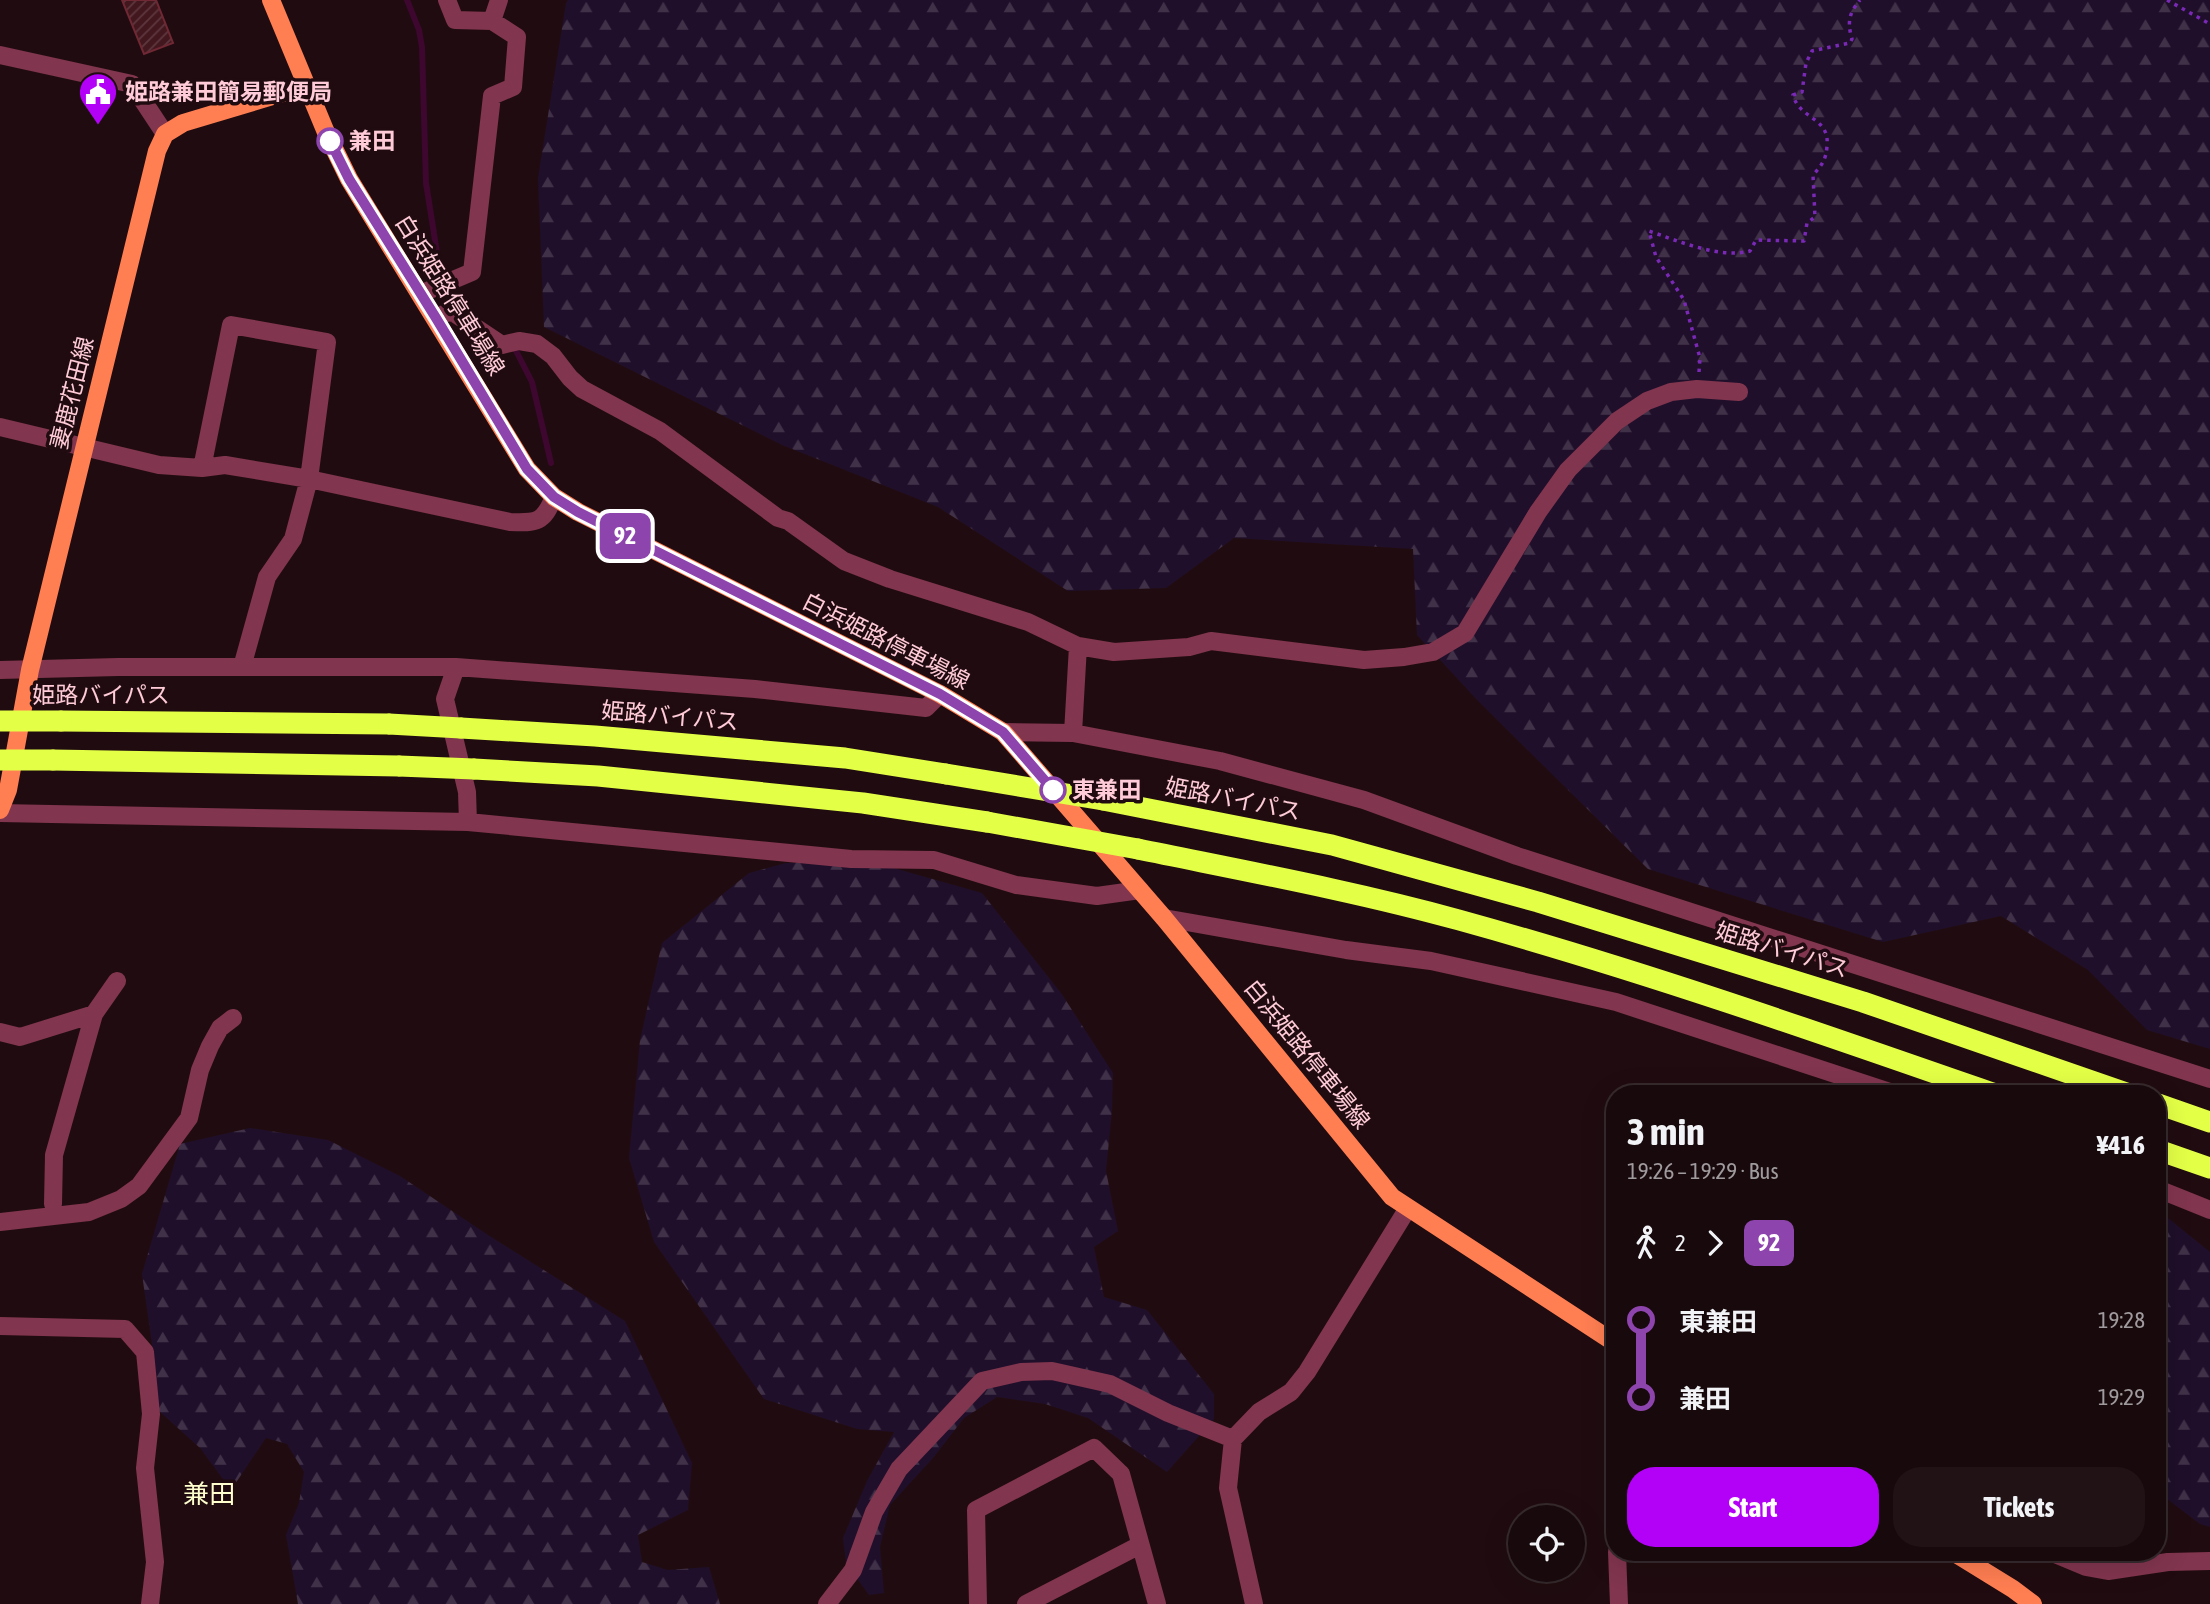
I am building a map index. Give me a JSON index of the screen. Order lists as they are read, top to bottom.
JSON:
{
  "streets": {
    "highway": ["姫路バイパス"],
    "main road": ["白浜姫路停車場線", "妻鹿花田線"]
  },
  "districts": ["兼田"],
  "places": {
    "public building": ["姫路兼田簡易郵便局"],
    "other": ["兼田", "東兼田"]
  },
  "lines": ["bus line 92"],
  "page": {
    "on_map": "92",
    "heading": ["3 min", "19:26 – 19:29 · Bus", "¥416"],
    "legs": ["2", "92"],
    "list": [
      {
        "name": "東兼田",
        "value": "19:28"
      },
      {
        "name": "兼田",
        "value": "19:29"
      }
    ],
    "buttons": ["Start", "Tickets"]
  }
}
